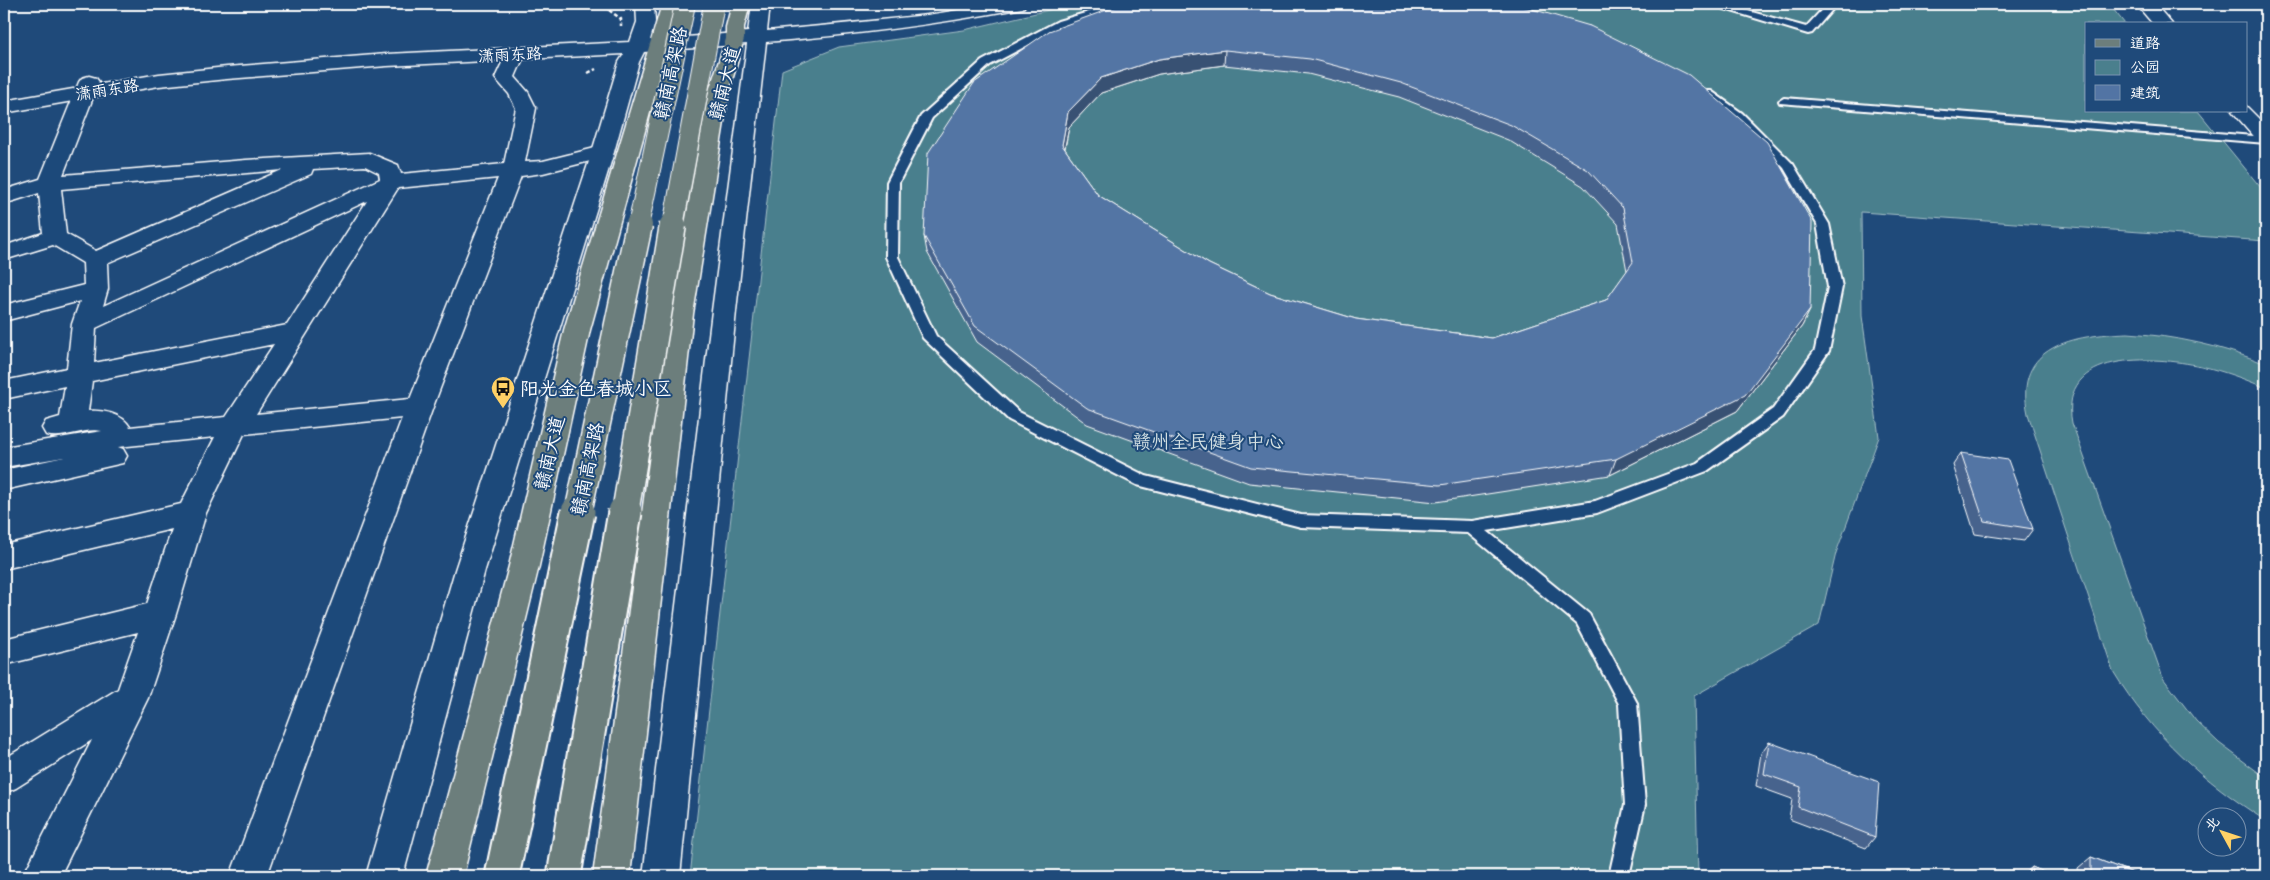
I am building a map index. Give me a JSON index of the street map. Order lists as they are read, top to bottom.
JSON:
{
  "streets": {
    "main road": ["赣南高架路", "赣南大道"],
    "street": ["潇雨东路"]
  },
  "crossings": [
    ["潇雨东路", "赣南大道"]
  ],
  "parks": ["赣州全民健身中心"],
  "places": {
    "bus stop": ["阳光金色春城小区"]
  },
  "legend": ["道路", "公园", "建筑"],
  "north": "top left"
}
